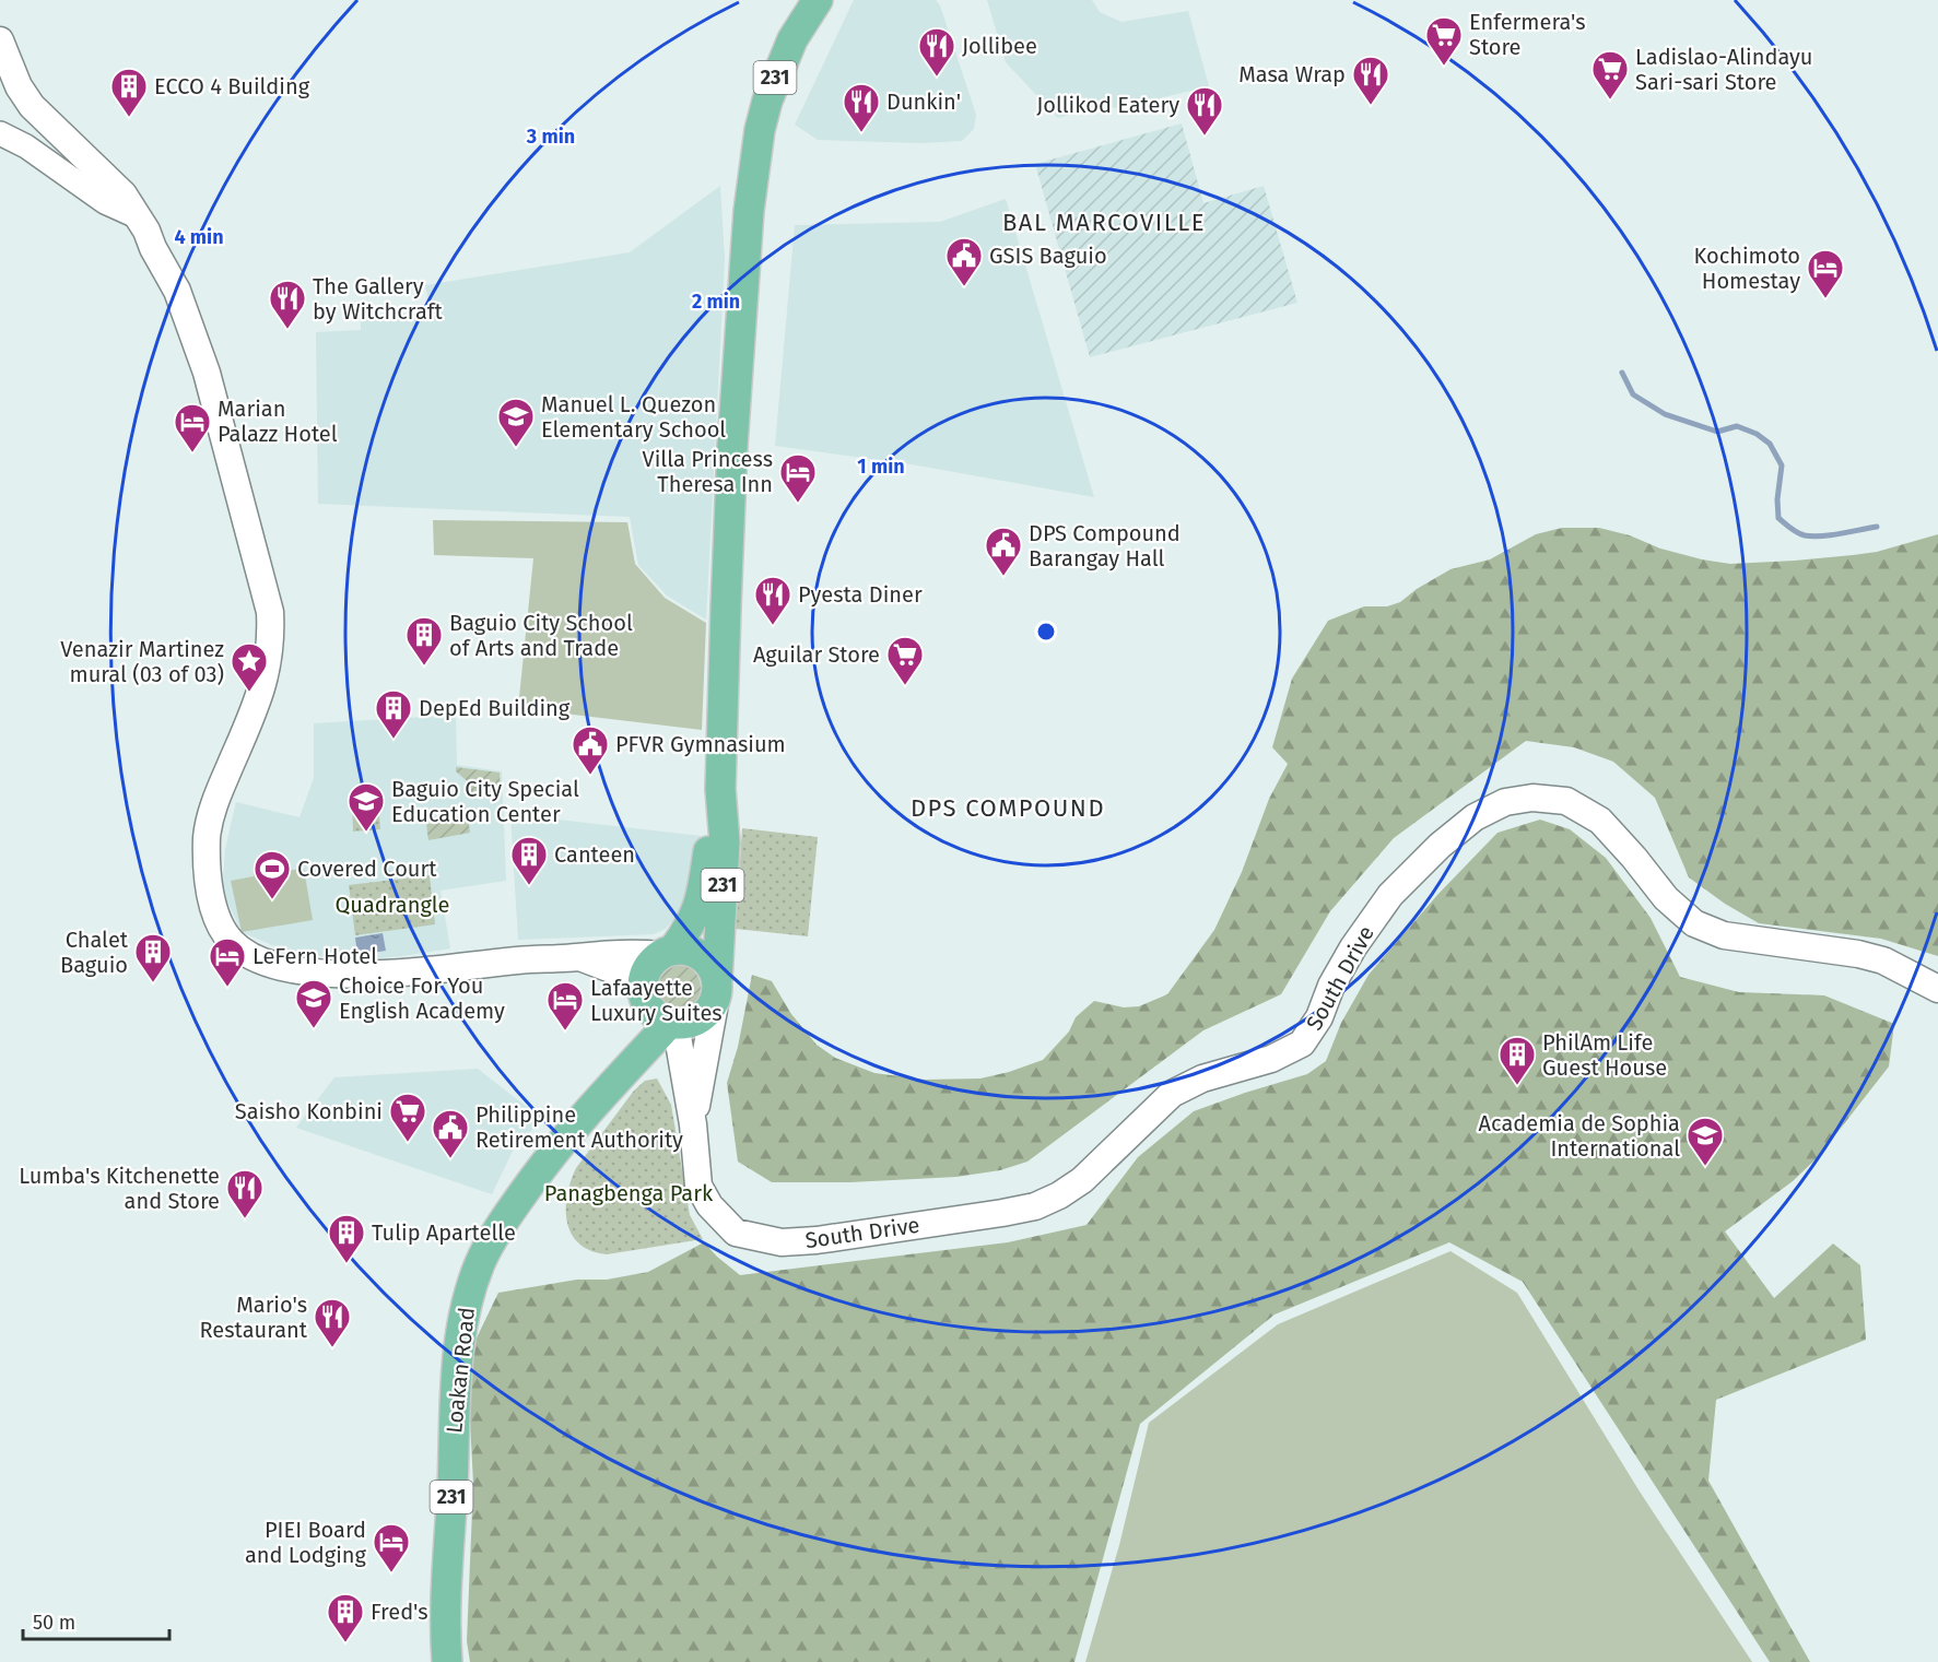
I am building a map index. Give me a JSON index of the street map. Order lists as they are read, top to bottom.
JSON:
{
  "streets": {
    "main road": ["231", "South Drive", "Loakan Road"]
  },
  "crossings": [
    ["231", "South Drive"],
    ["231", "Loakan Road"],
    ["South Drive", "Loakan Road"]
  ],
  "districts": ["BAL MARCOVILLE", "DPS COMPOUND"],
  "parks": ["Quadrangle", "Panagbenga Park"],
  "places": {
    "supermarket": [
      "Enfermera's Store",
      "Ladislao-Alindayu Sari-sari Store",
      "Aguilar Store",
      "Saisho Konbini"
    ],
    "restaurant": [
      "Jollibee",
      "Masa Wrap",
      "Dunkin'",
      "Jollikod Eatery",
      "The Gallery by Witchcraft",
      "Pyesta Diner",
      "Lumba's Kitchenette and Store",
      "Mario's Restaurant"
    ],
    "building": [
      "ECCO 4 Building",
      "Baguio City School of Arts and Trade",
      "DepEd Building",
      "Canteen",
      "Chalet Baguio",
      "PhilAm Life Guest House",
      "Tulip Apartelle",
      "Fred's"
    ],
    "public building": [
      "GSIS Baguio",
      "DPS Compound Barangay Hall",
      "PFVR Gymnasium",
      "Philippine Retirement Authority"
    ],
    "hotel": [
      "Kochimoto Homestay",
      "Marian Palazz Hotel",
      "Villa Princess Theresa Inn",
      "LeFern Hotel",
      "Lafaayette Luxury Suites",
      "PIEI Board and Lodging"
    ],
    "school or university": [
      "Manuel L. Quezon Elementary School",
      "Baguio City Special Education Center",
      "Choice For You English Academy",
      "Academia de Sophia International"
    ],
    "place": ["Venazir Martinez mural (03 of 03)"],
    "sports": ["Covered Court"]
  },
  "scale_bar": "50 m",
  "rings": [
    "3 min",
    "4 min",
    "2 min",
    "1 min"
  ]
}
